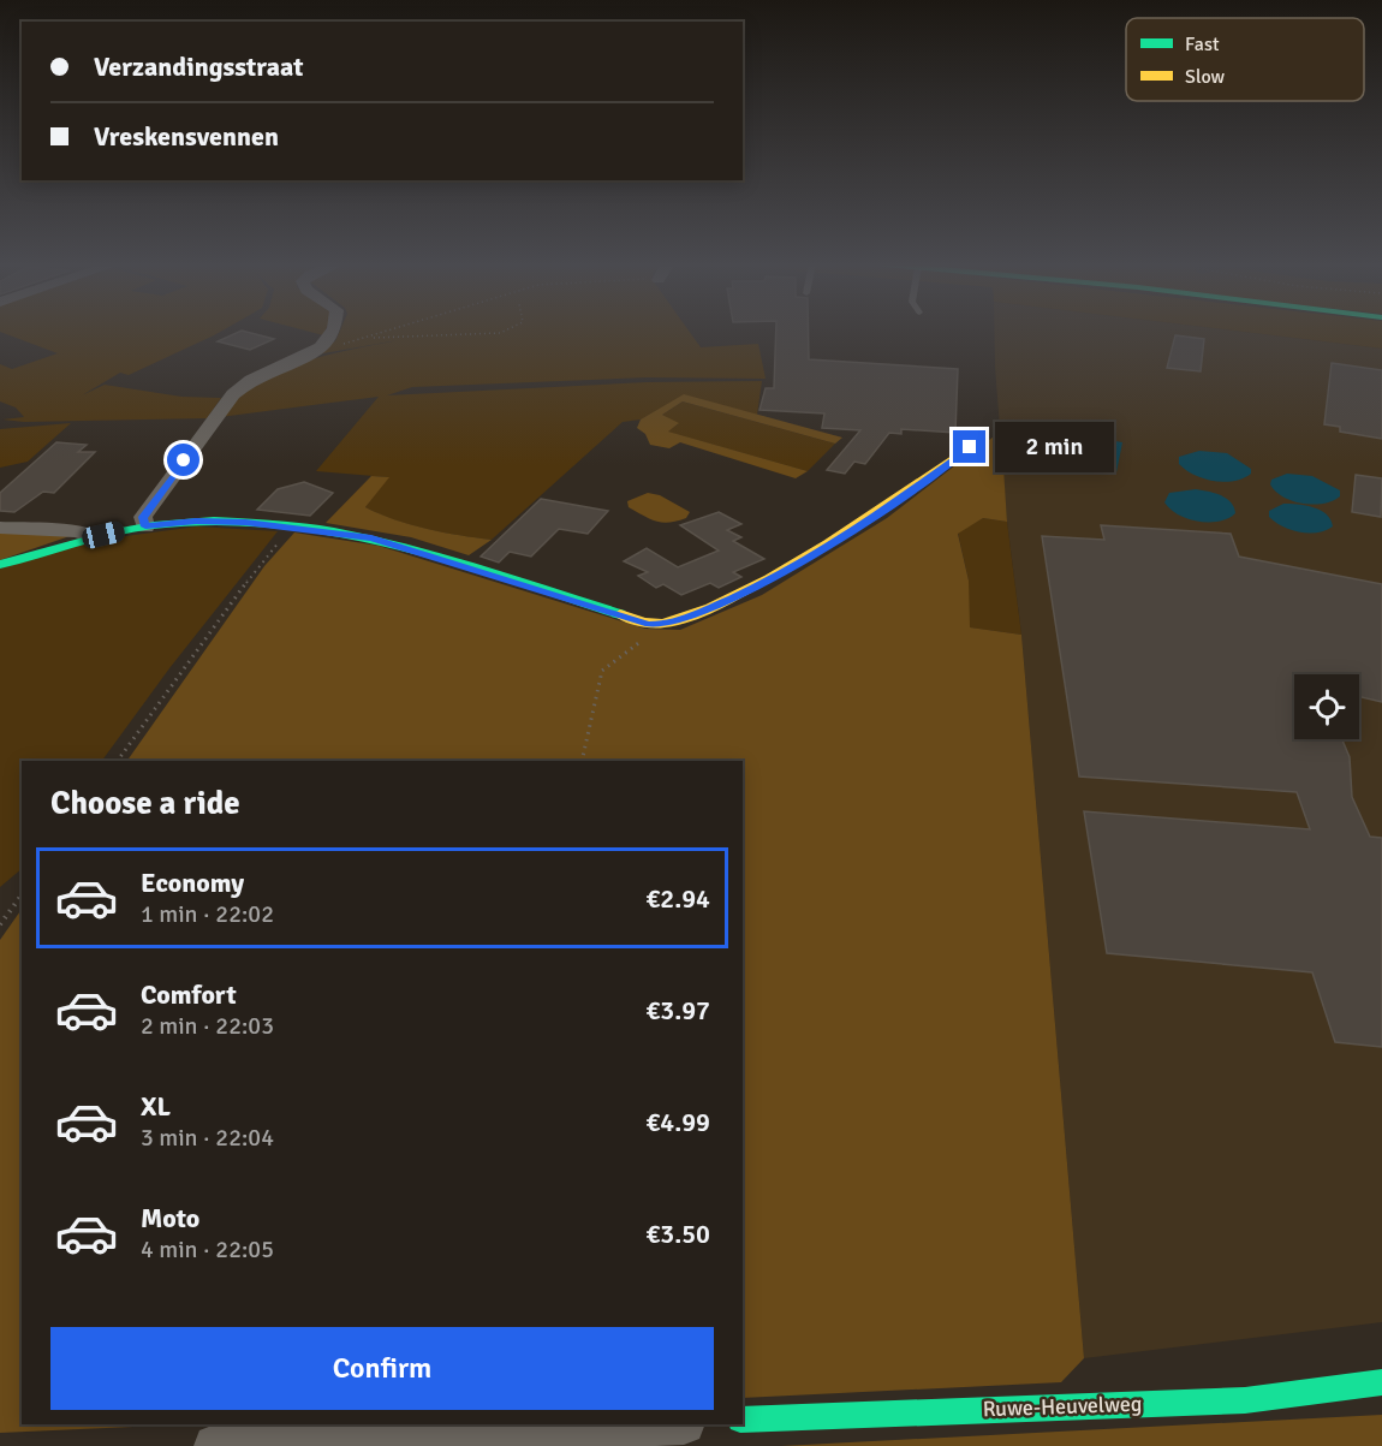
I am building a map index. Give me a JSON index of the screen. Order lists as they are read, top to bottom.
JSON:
{
  "streets": {
    "street": ["Ruwe-Heuvelweg"]
  },
  "legend": ["Fast", "Slow"],
  "page": {
    "banner": ["Verzandingsstraat", "Vreskensvennen"],
    "bubble": "2 min",
    "heading": "Choose a ride",
    "list": [
      {
        "name": "Economy",
        "note": "1 min · 22:02",
        "value": "€2.94"
      },
      {
        "name": "Comfort",
        "note": "2 min · 22:03",
        "value": "€3.97"
      },
      {
        "name": "XL",
        "note": "3 min · 22:04",
        "value": "€4.99"
      },
      {
        "name": "Moto",
        "note": "4 min · 22:05",
        "value": "€3.50"
      }
    ],
    "buttons": "Confirm"
  }
}
